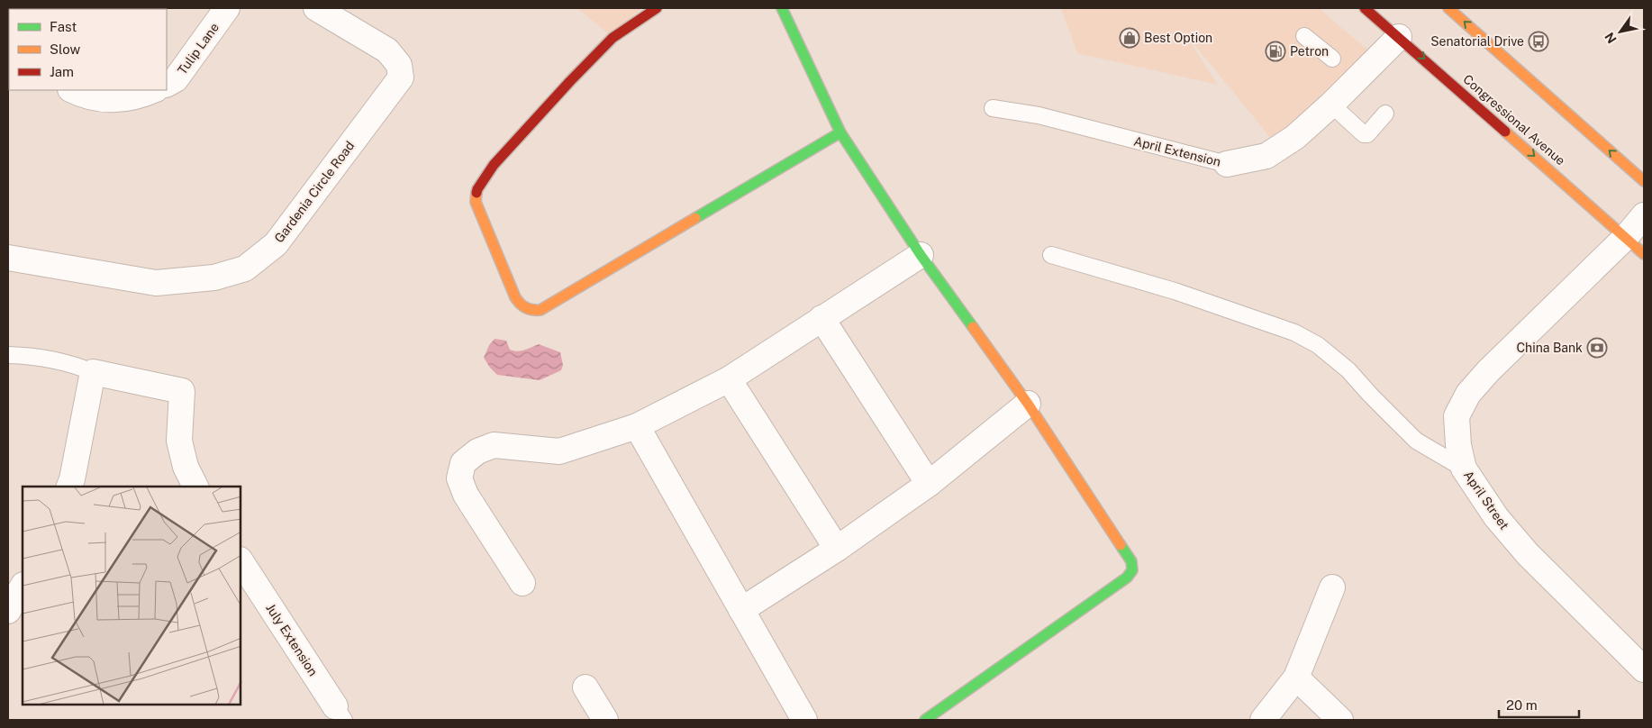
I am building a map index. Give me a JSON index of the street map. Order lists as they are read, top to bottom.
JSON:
{
  "streets": {
    "street": [
      "Tulip Lane",
      "Congressional Avenue",
      "April Extension",
      "Gardenia Circle Road",
      "April Street",
      "July Extension"
    ]
  },
  "crossings": [
    ["Congressional Avenue", "April Extension"],
    ["Congressional Avenue", "April Street"]
  ],
  "places": {
    "shop": ["Best Option"],
    "bus stop": ["Senatorial Drive"],
    "fuel station": ["Petron"],
    "bank": ["China Bank"]
  },
  "legend": ["Fast", "Slow", "Jam"],
  "scale_bar": "20 m",
  "north": "bottom left"
}
